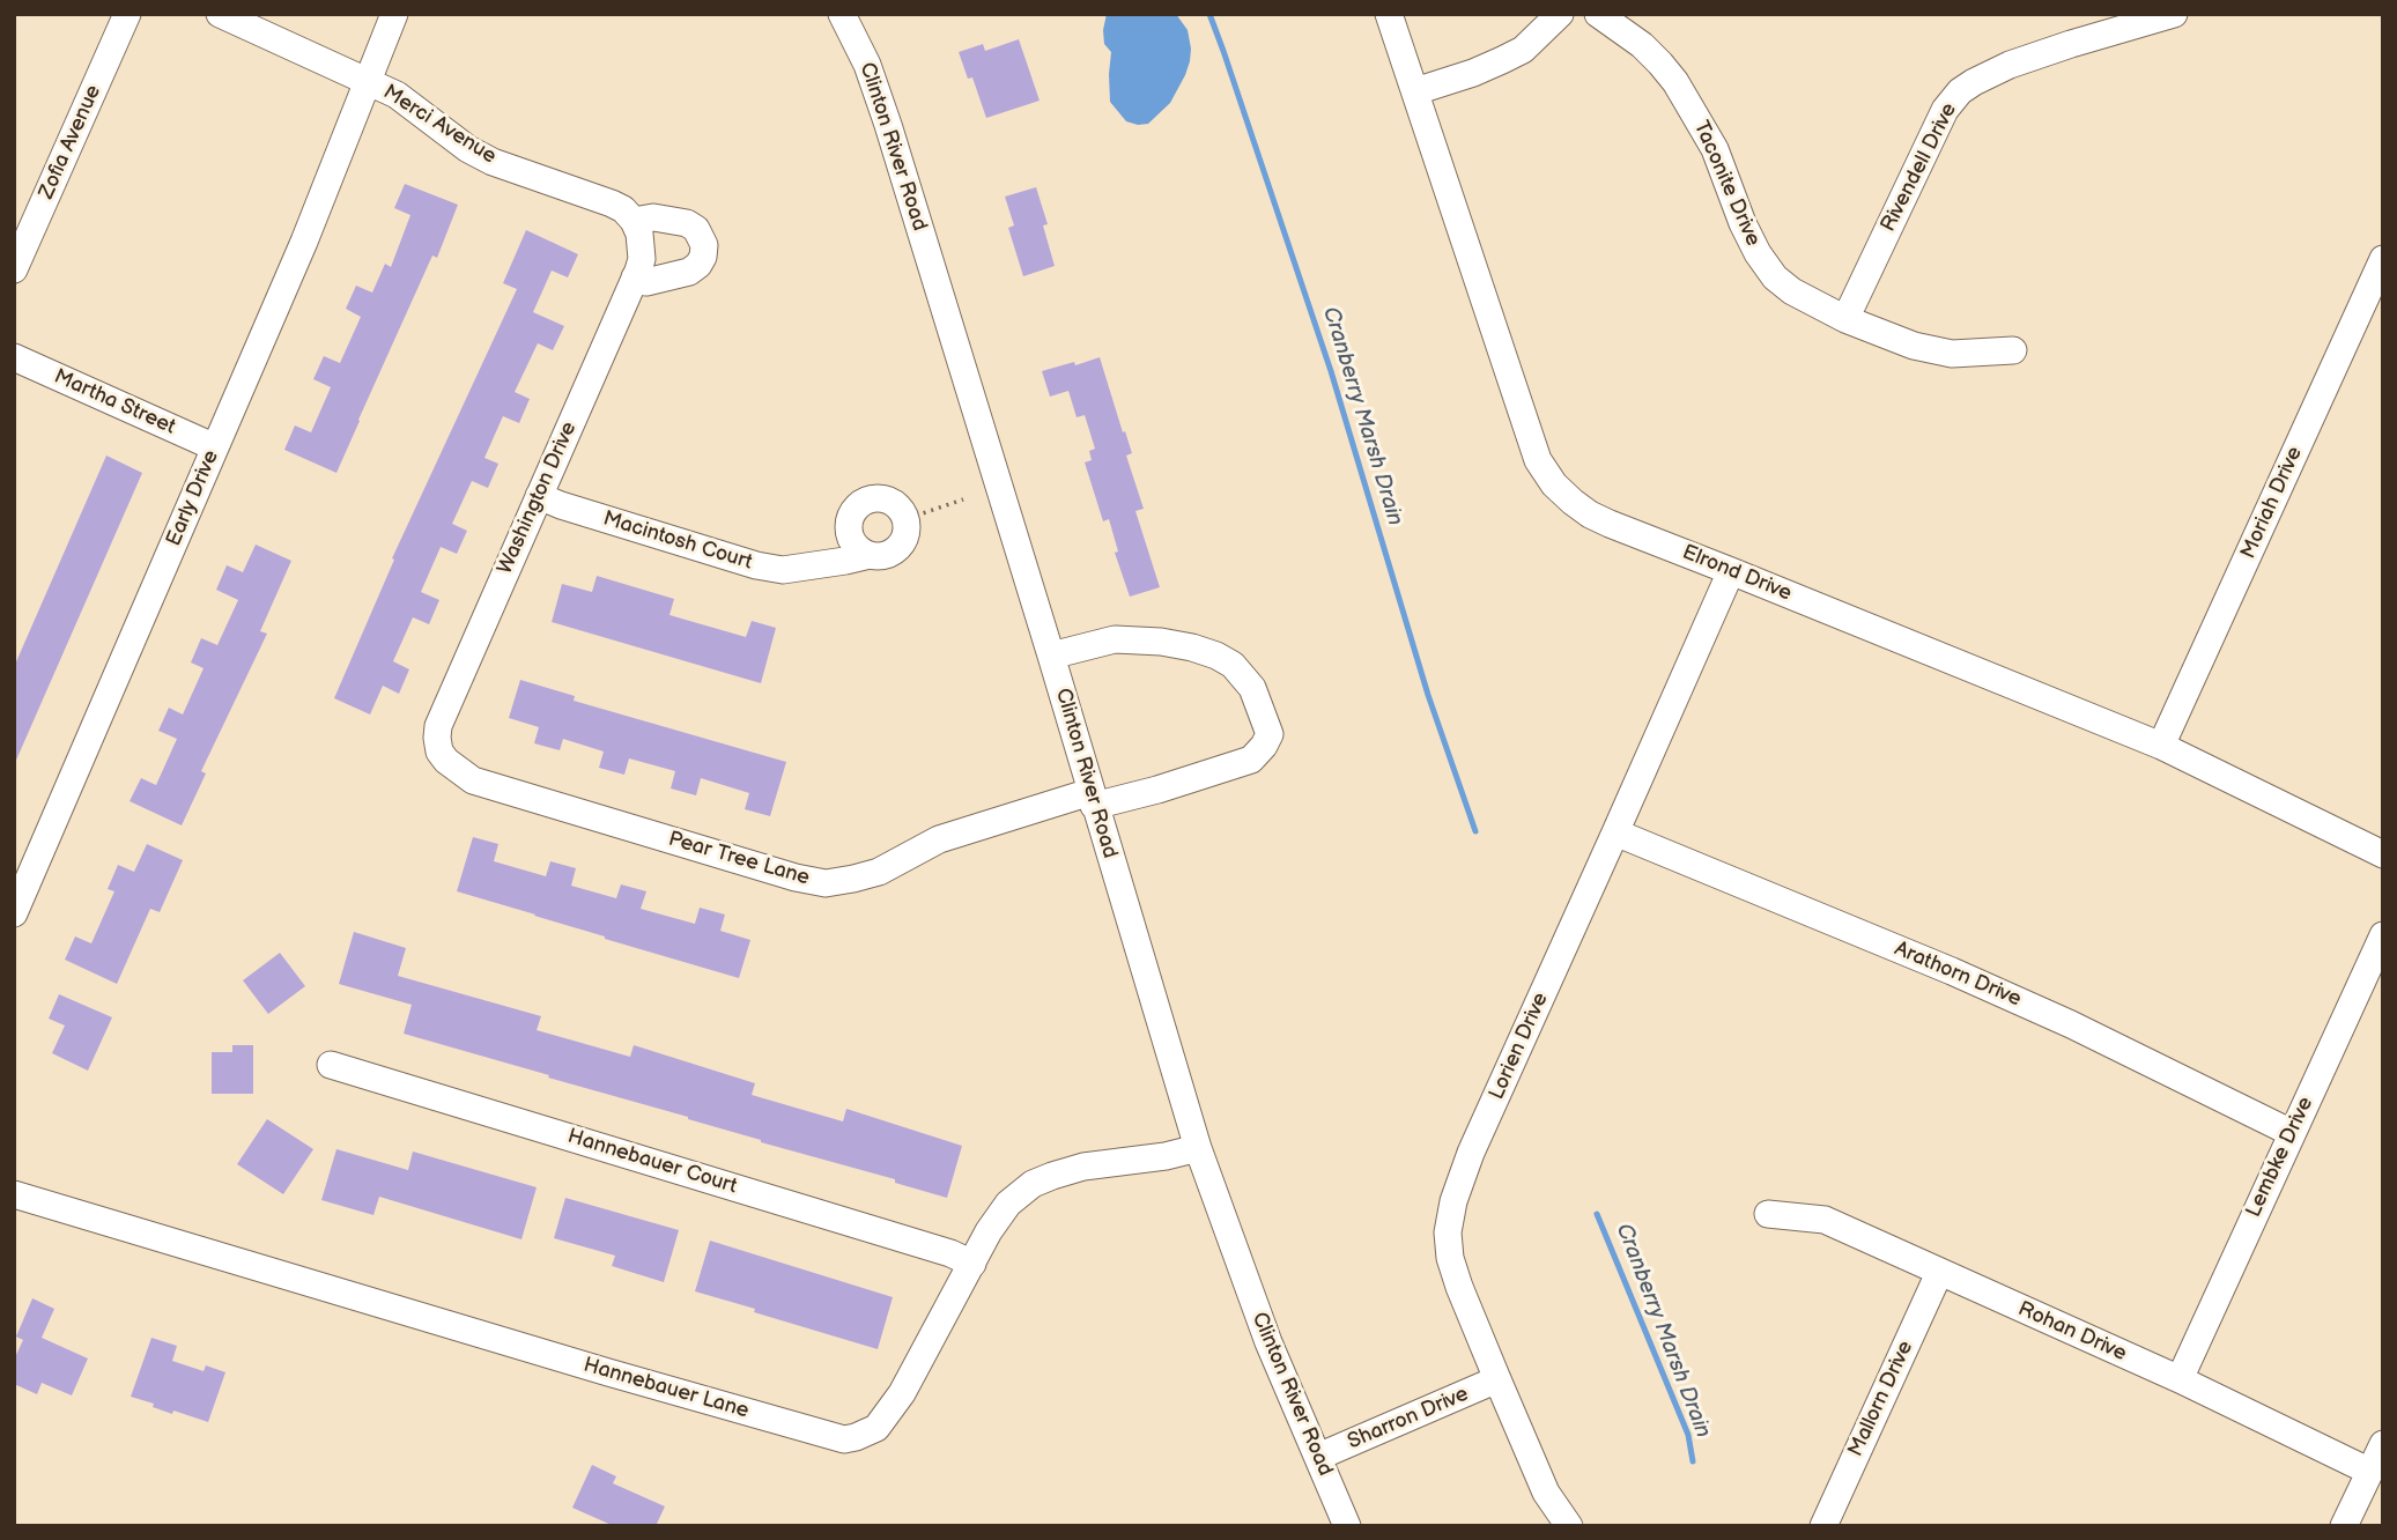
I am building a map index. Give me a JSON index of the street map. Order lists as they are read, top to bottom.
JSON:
{
  "streets": {
    "street": [
      "Merci Avenue",
      "Zofia Avenue",
      "Clinton River Road",
      "Rivendell Drive",
      "Taconite Drive",
      "Martha Street",
      "Early Drive",
      "Washington Drive",
      "Moriah Drive",
      "Macintosh Court",
      "Elrond Drive",
      "Pear Tree Lane",
      "Arathorn Drive",
      "Lorien Drive",
      "Lembke Drive",
      "Hannebauer Court",
      "Rohan Drive",
      "Hannebauer Lane",
      "Mallorn Drive",
      "Sharron Drive"
    ]
  },
  "crossings": [
    ["Merci Avenue", "Early Drive"],
    ["Merci Avenue", "Washington Drive"],
    ["Clinton River Road", "Pear Tree Lane"],
    ["Clinton River Road", "Hannebauer Lane"],
    ["Clinton River Road", "Sharron Drive"],
    ["Rivendell Drive", "Taconite Drive"],
    ["Martha Street", "Early Drive"],
    ["Washington Drive", "Macintosh Court"],
    ["Washington Drive", "Pear Tree Lane"],
    ["Moriah Drive", "Elrond Drive"],
    ["Elrond Drive", "Lorien Drive"],
    ["Arathorn Drive", "Lorien Drive"],
    ["Arathorn Drive", "Lembke Drive"],
    ["Lorien Drive", "Sharron Drive"],
    ["Lembke Drive", "Rohan Drive"],
    ["Hannebauer Court", "Hannebauer Lane"],
    ["Rohan Drive", "Mallorn Drive"]
  ],
  "water": ["Cranberry Marsh Drain"]
}
